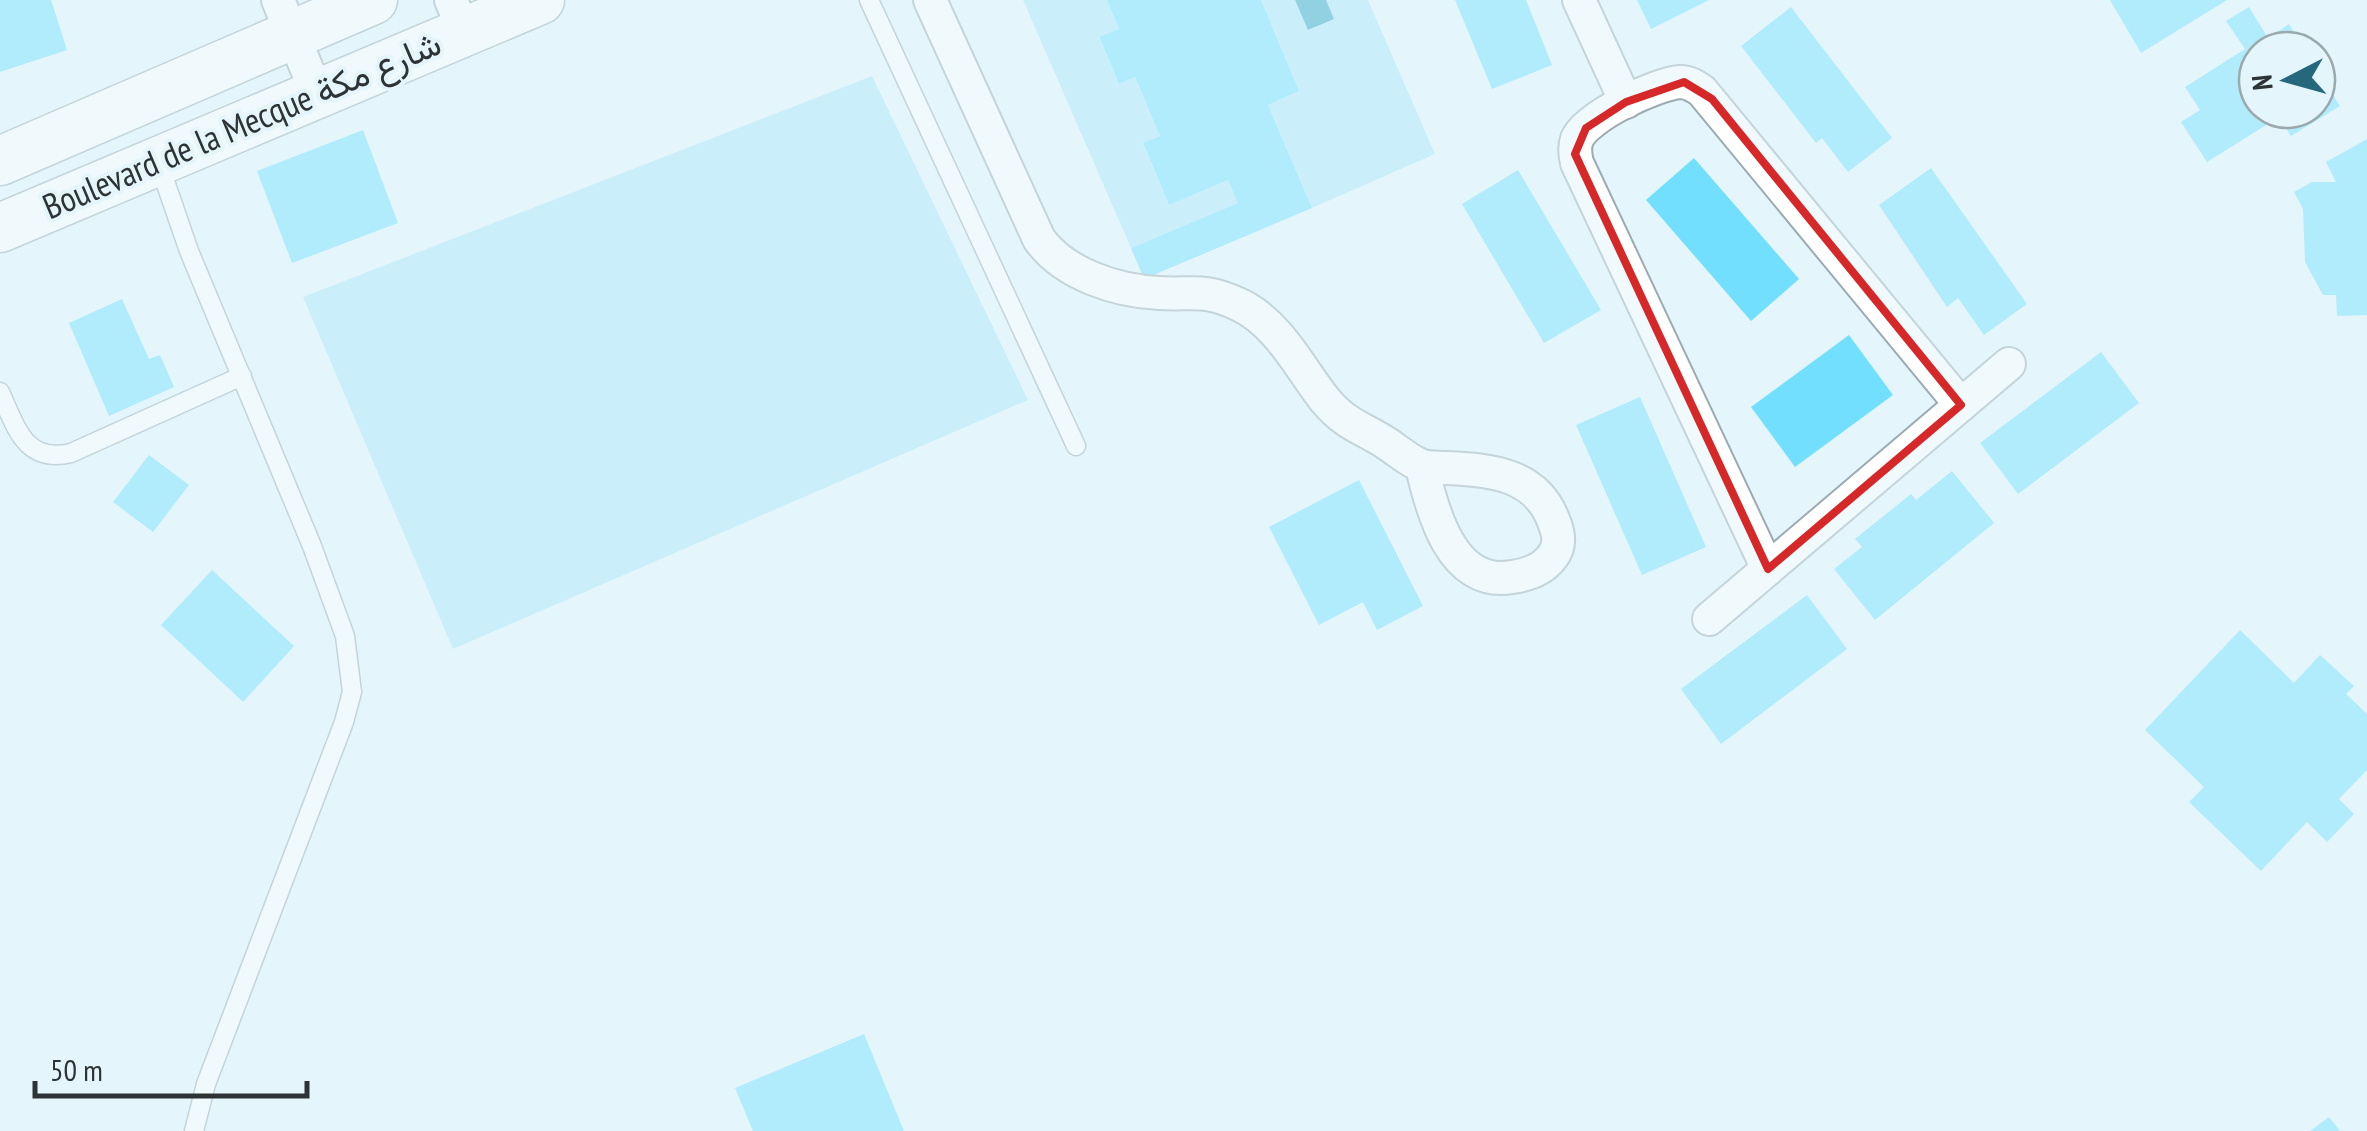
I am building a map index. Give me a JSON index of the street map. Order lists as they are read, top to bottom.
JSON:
{
  "streets": {
    "main road": ["Boulevard de la Mecque شارع مكة"]
  },
  "scale_bar": "50 m",
  "north": "left"
}
